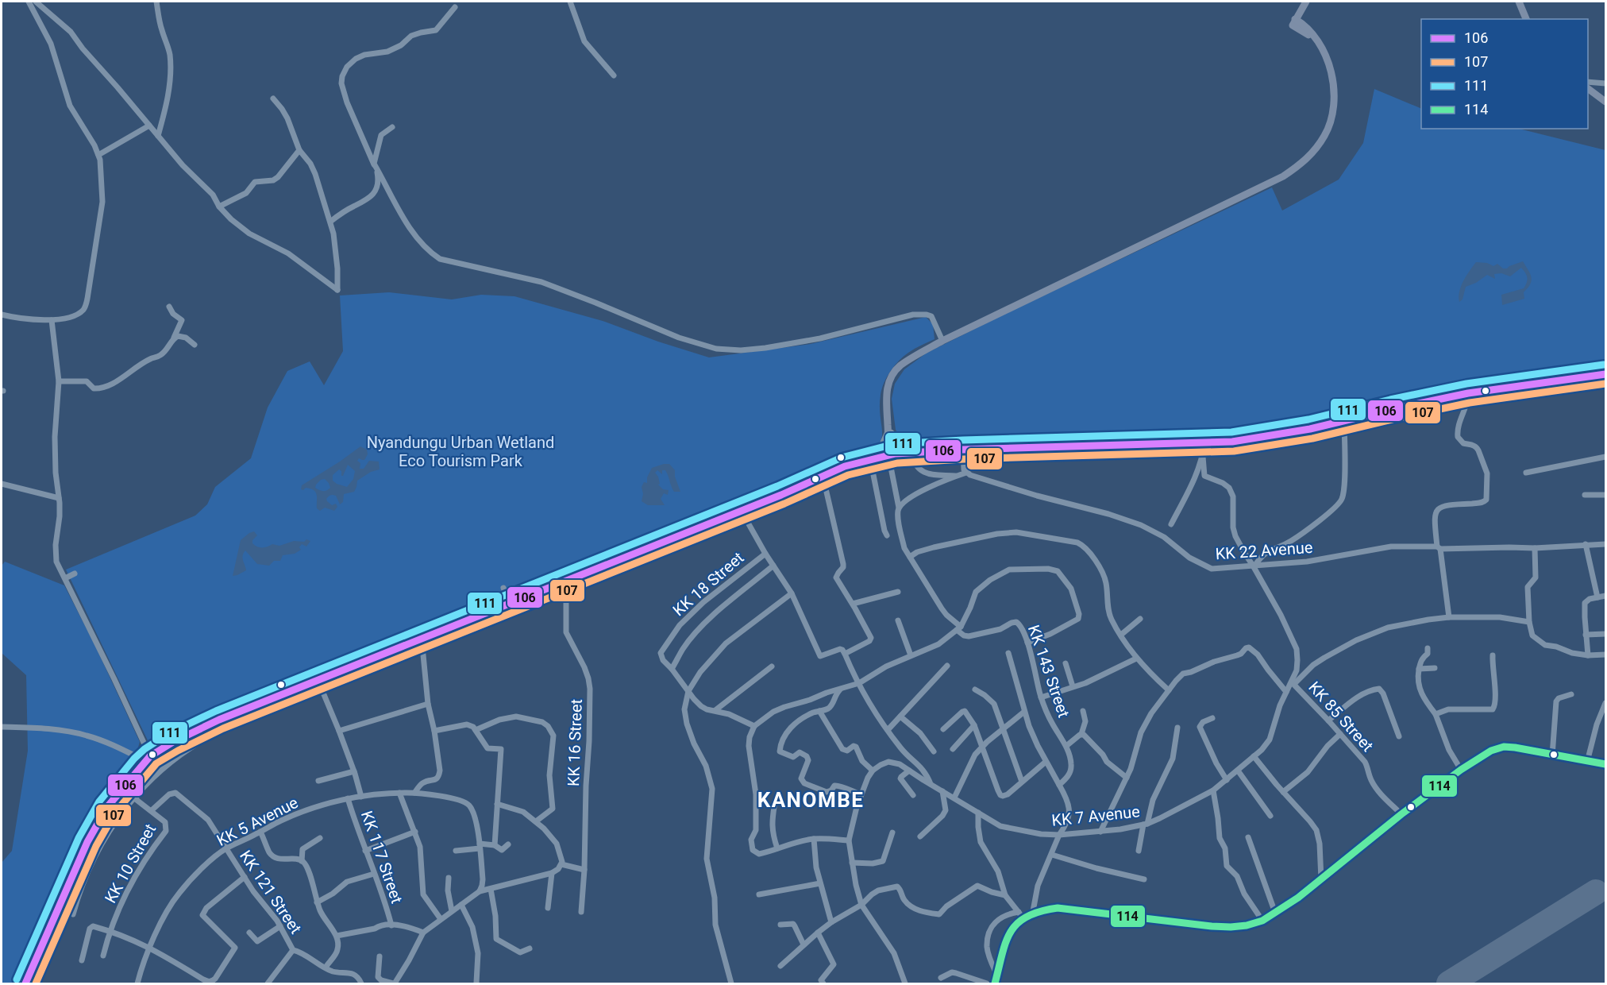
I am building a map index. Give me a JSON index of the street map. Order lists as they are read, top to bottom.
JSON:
{
  "streets": {
    "street": [
      "KK 22 Avenue",
      "KK 18 Street",
      "KK 143 Street",
      "KK 85 Street",
      "KK 16 Street",
      "KK 7 Avenue",
      "KK 5 Avenue",
      "KK 117 Street",
      "KK 10 Street",
      "KK 121 Street"
    ]
  },
  "crossings": [
    ["KK 22 Avenue", "KK 7 Avenue"],
    ["KK 85 Street", "KK 7 Avenue"],
    ["KK 5 Avenue", "KK 117 Street"],
    ["KK 5 Avenue", "KK 121 Street"],
    ["KK 10 Street", "KK 121 Street"]
  ],
  "districts": ["KANOMBE"],
  "parks": ["Nyandungu Urban Wetland Eco Tourism Park"],
  "lines": [
    "transit line 111",
    "transit line 106",
    "transit line 107",
    "transit line 114"
  ],
  "legend": [
    "106",
    "107",
    "111",
    "114"
  ]
}
